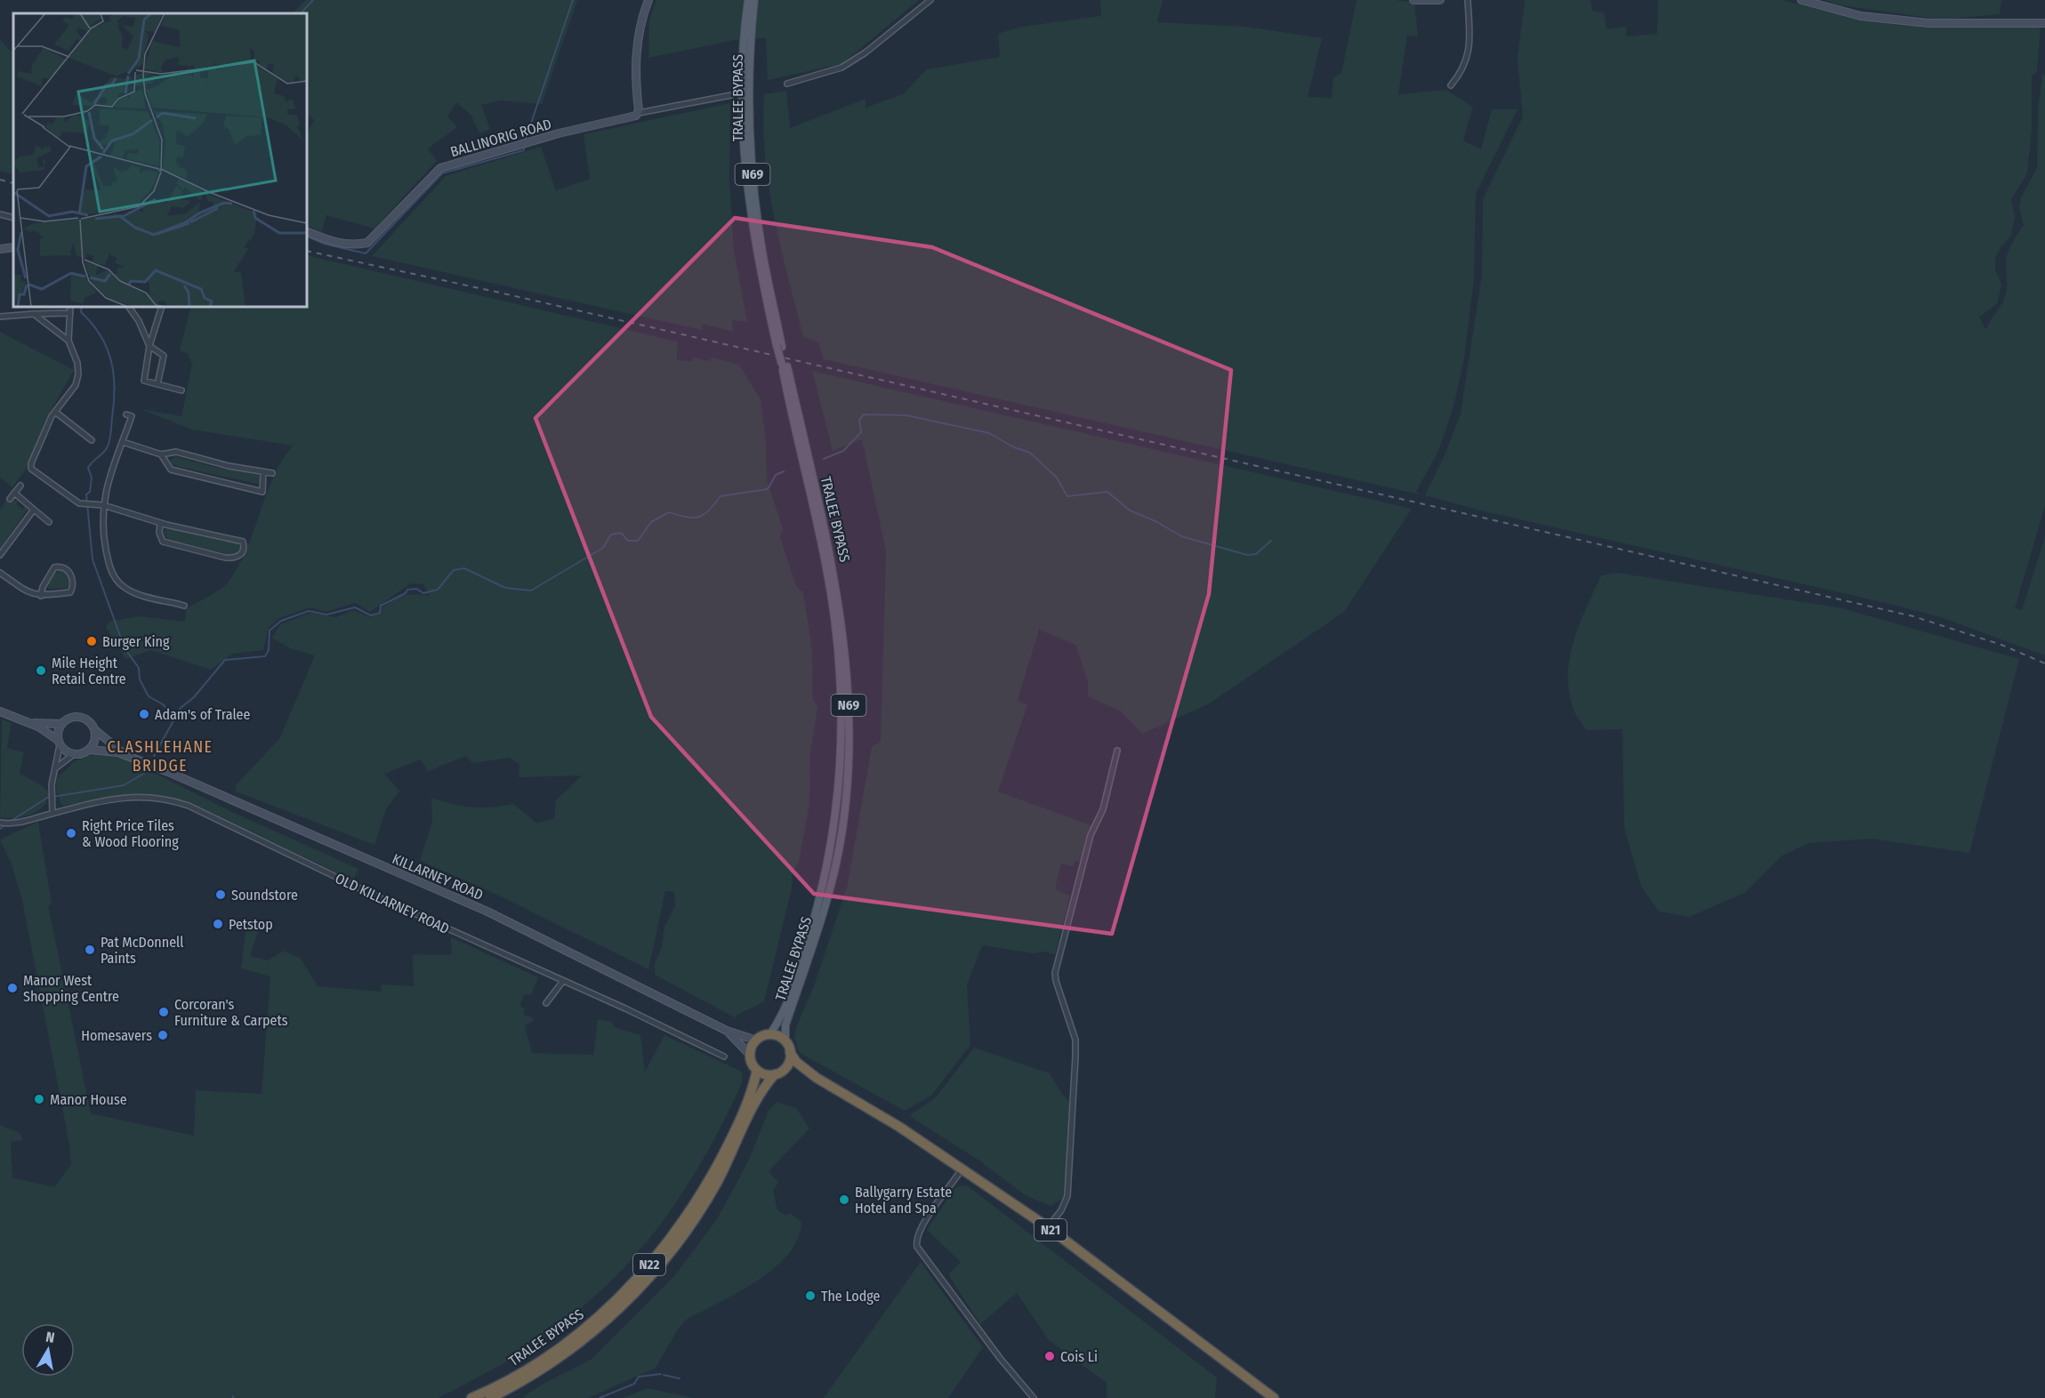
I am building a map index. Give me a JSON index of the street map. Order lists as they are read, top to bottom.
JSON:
{
  "streets": {
    "highway": ["TRALEE BYPASS", "N21", "N22"],
    "main road": ["BALLINORIG ROAD", "N69", "KILLARNEY ROAD"],
    "street": ["OLD KILLARNEY ROAD"]
  },
  "crossings": [
    ["TRALEE BYPASS", "KILLARNEY ROAD"],
    ["TRALEE BYPASS", "N21"],
    ["TRALEE BYPASS", "N22"],
    ["KILLARNEY ROAD", "N21"],
    ["KILLARNEY ROAD", "N22"],
    ["N21", "N22"]
  ],
  "districts": ["CLASHLEHANE BRIDGE"],
  "places": [
    "Burger King",
    "Mile Height Retail Centre",
    "Adam's of Tralee",
    "Right Price Tiles & Wood Flooring",
    "Soundstore",
    "Petstop",
    "Pat McDonnell Paints",
    "Manor West Shopping Centre",
    "Corcoran's Furniture & Carpets",
    "Homesavers",
    "Manor House",
    "Ballygarry Estate Hotel and Spa",
    "The Lodge",
    "Cois Li"
  ],
  "north": "top"
}
